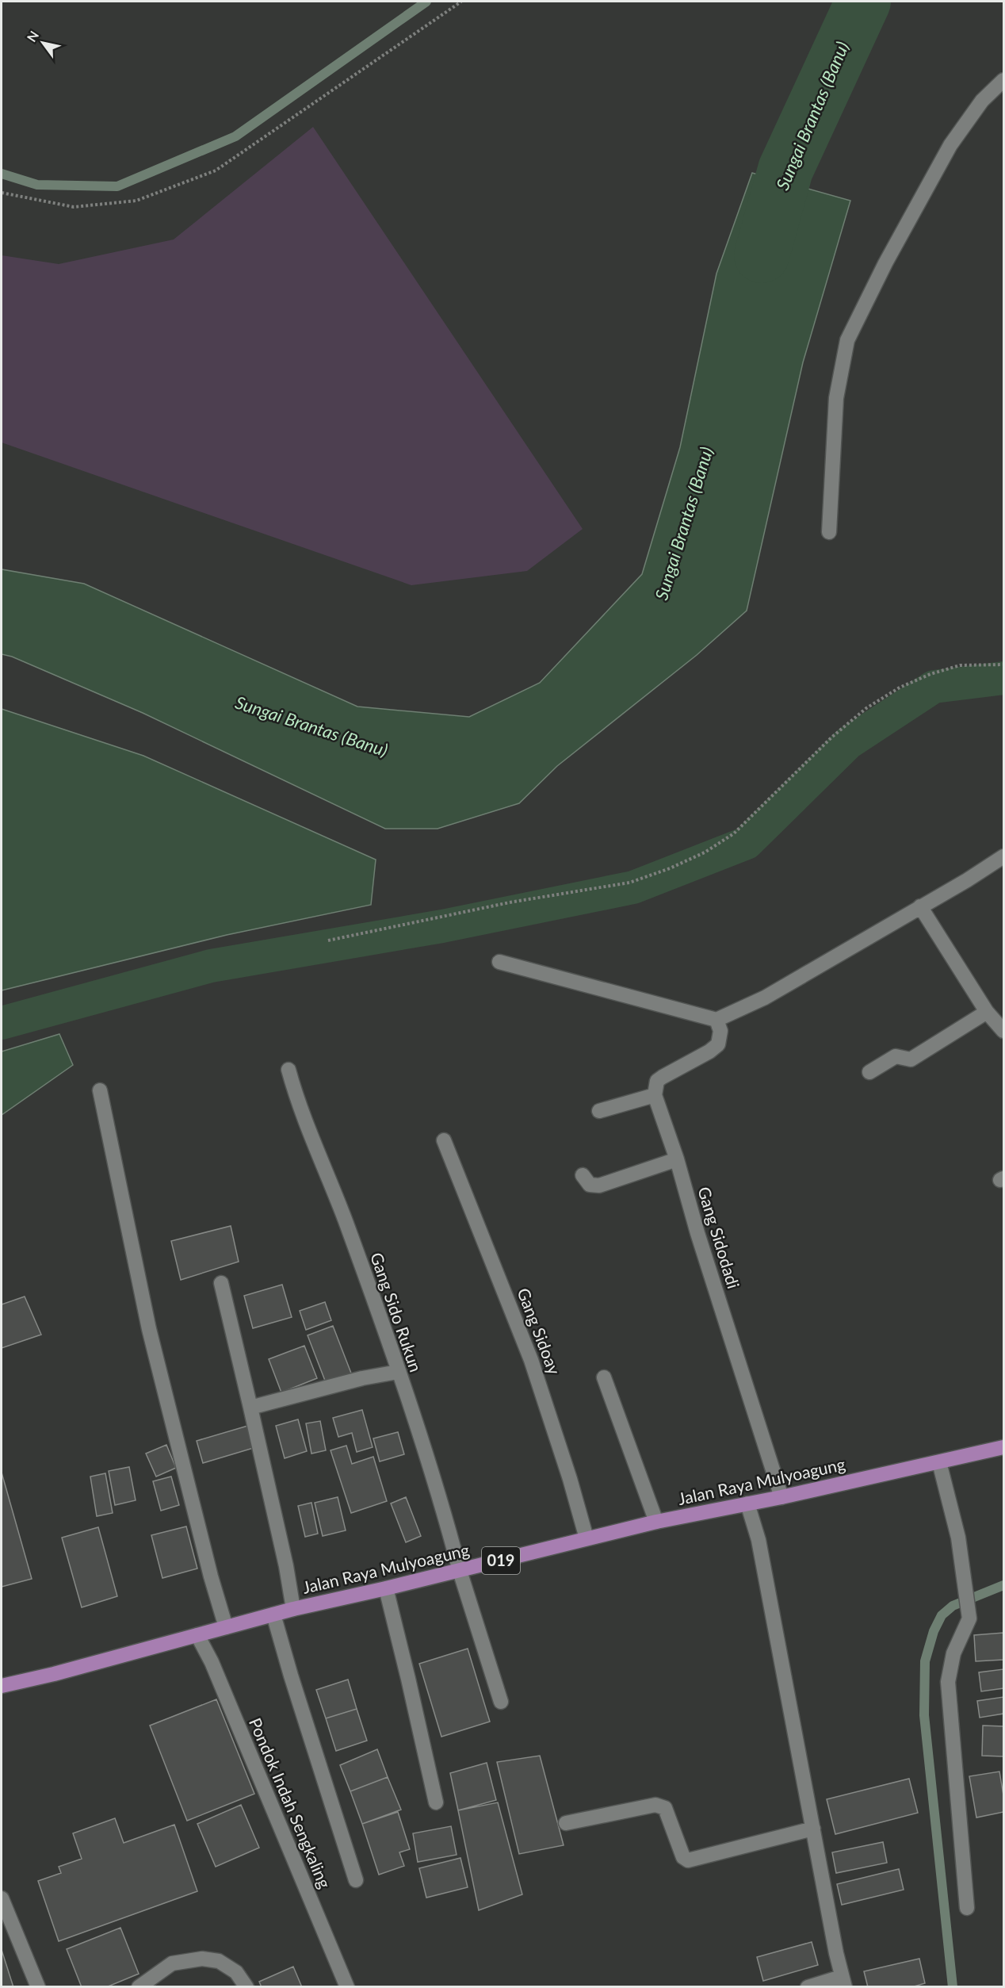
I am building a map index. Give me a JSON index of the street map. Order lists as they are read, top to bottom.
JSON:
{
  "streets": {
    "main road": ["Jalan Raya Mulyoagung", "019"],
    "street": [
      "Gang Sidodadi",
      "Gang Sido Rukun",
      "Gang Sidoay",
      "Pondok Indah Sengkaling"
    ]
  },
  "crossings": [
    ["Gang Sidodadi", "Jalan Raya Mulyoagung"],
    ["Gang Sido Rukun", "Jalan Raya Mulyoagung"],
    ["Gang Sidoay", "Jalan Raya Mulyoagung"],
    ["Jalan Raya Mulyoagung", "Pondok Indah Sengkaling"]
  ],
  "water": ["Sungai Brantas (Banu)"],
  "north": "top left"
}
